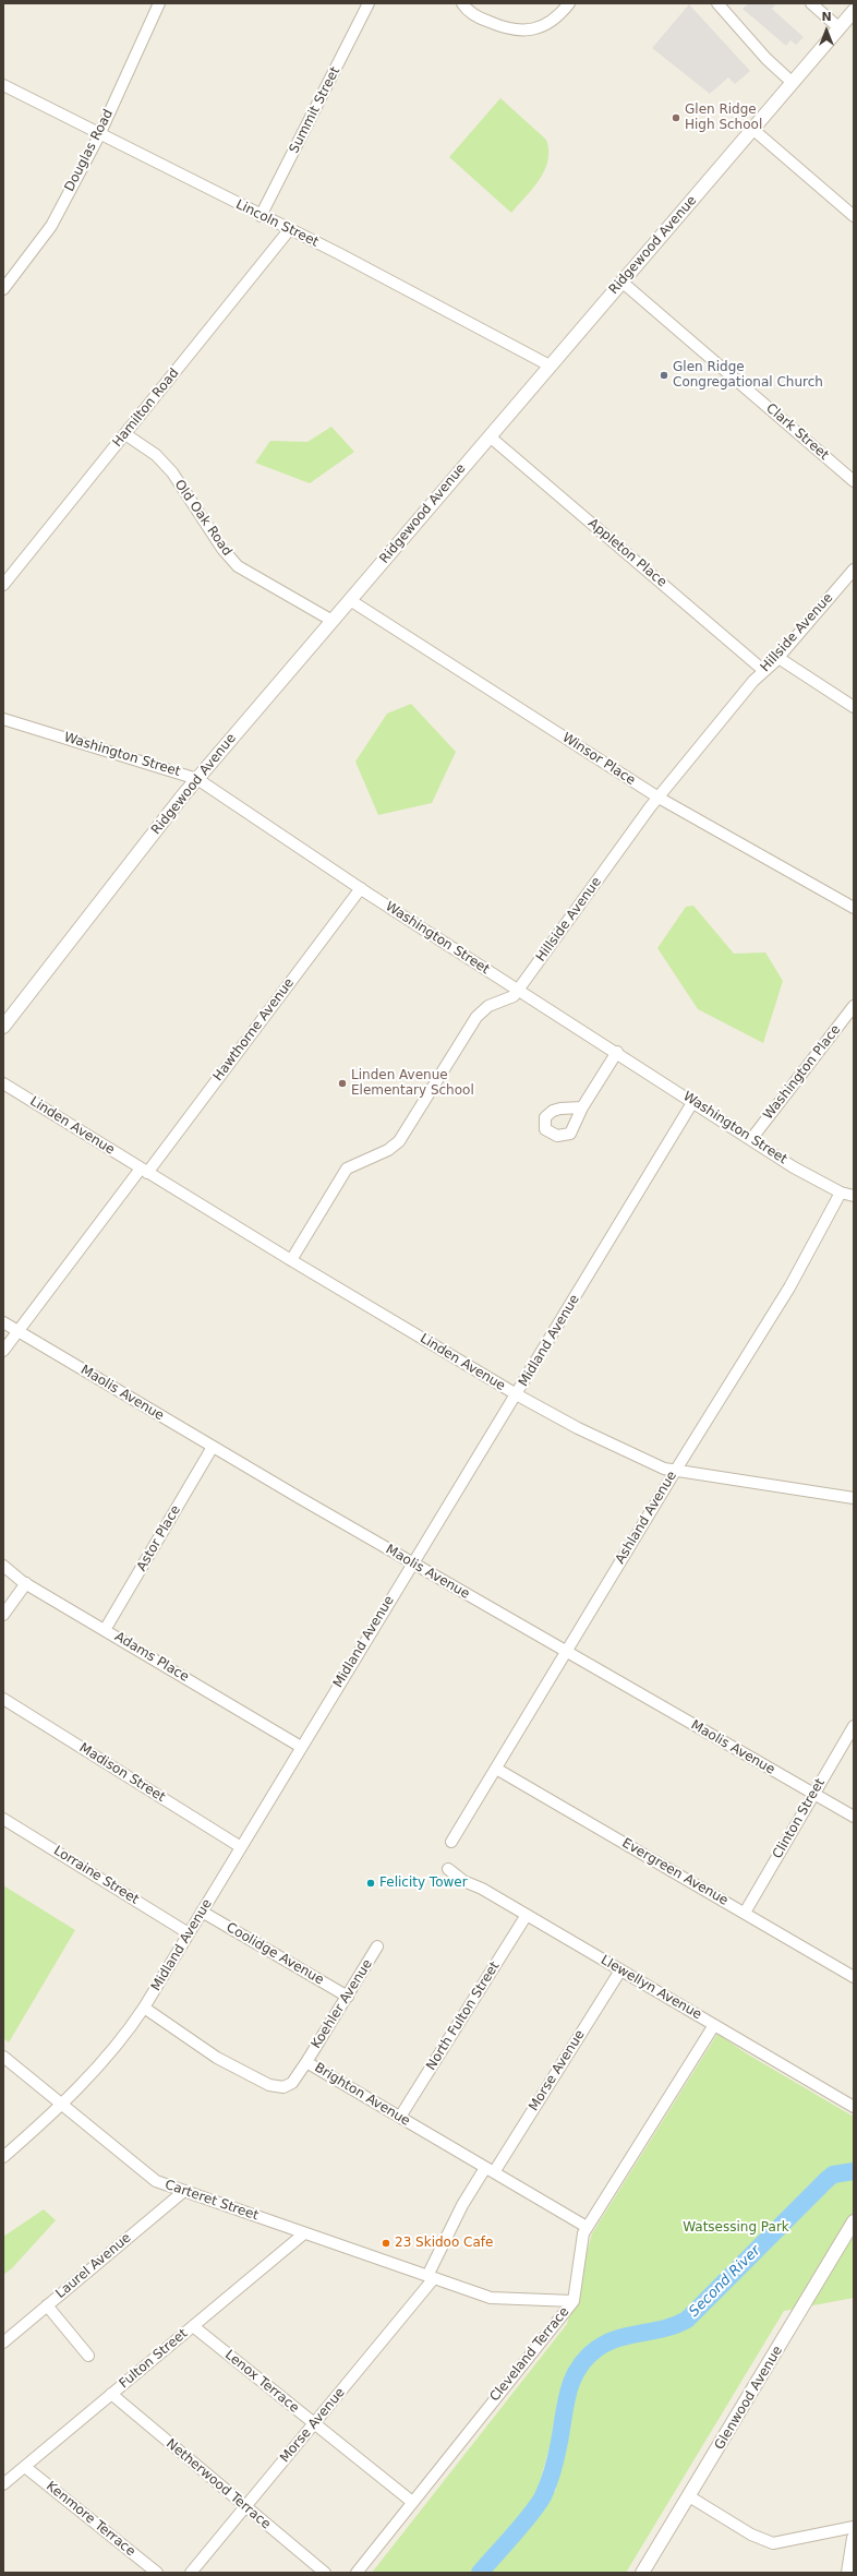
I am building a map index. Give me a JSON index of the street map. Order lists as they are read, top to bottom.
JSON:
{
  "streets": {
    "street": [
      "Summit Street",
      "Douglas Road",
      "Lincoln Street",
      "Ridgewood Avenue",
      "Hamilton Road",
      "Clark Street",
      "Old Oak Road",
      "Appleton Place",
      "Hillside Avenue",
      "Washington Street",
      "Winsor Place",
      "Hawthorne Avenue",
      "Washington Place",
      "Linden Avenue",
      "Midland Avenue",
      "Maolis Avenue",
      "Ashland Avenue",
      "Astor Place",
      "Adams Place",
      "Madison Street",
      "Clinton Street",
      "Evergreen Avenue",
      "Lorraine Street",
      "Coolidge Avenue",
      "Llewellyn Avenue",
      "Koehler Avenue",
      "North Fulton Street",
      "Morse Avenue",
      "Brighton Avenue",
      "Carteret Street",
      "Laurel Avenue",
      "Cleveland Terrace",
      "Fulton Street",
      "Lenox Terrace",
      "Glenwood Avenue",
      "Netherwood Terrace",
      "Kenmore Terrace"
    ]
  },
  "crossings": [
    ["Summit Street", "Lincoln Street"],
    ["Douglas Road", "Lincoln Street"],
    ["Lincoln Street", "Ridgewood Avenue"],
    ["Lincoln Street", "Hamilton Road"],
    ["Ridgewood Avenue", "Clark Street"],
    ["Ridgewood Avenue", "Old Oak Road"],
    ["Ridgewood Avenue", "Appleton Place"],
    ["Ridgewood Avenue", "Washington Street"],
    ["Ridgewood Avenue", "Winsor Place"],
    ["Hamilton Road", "Old Oak Road"],
    ["Appleton Place", "Hillside Avenue"],
    ["Hillside Avenue", "Washington Street"],
    ["Hillside Avenue", "Winsor Place"],
    ["Hillside Avenue", "Linden Avenue"],
    ["Washington Street", "Hawthorne Avenue"],
    ["Washington Street", "Washington Place"],
    ["Washington Street", "Midland Avenue"],
    ["Washington Street", "Ashland Avenue"],
    ["Hawthorne Avenue", "Linden Avenue"],
    ["Hawthorne Avenue", "Maolis Avenue"],
    ["Linden Avenue", "Midland Avenue"],
    ["Linden Avenue", "Ashland Avenue"],
    ["Midland Avenue", "Maolis Avenue"],
    ["Midland Avenue", "Adams Place"],
    ["Midland Avenue", "Madison Street"],
    ["Midland Avenue", "Lorraine Street"],
    ["Midland Avenue", "Coolidge Avenue"],
    ["Midland Avenue", "Brighton Avenue"],
    ["Midland Avenue", "Carteret Street"],
    ["Maolis Avenue", "Ashland Avenue"],
    ["Maolis Avenue", "Astor Place"],
    ["Maolis Avenue", "Clinton Street"],
    ["Ashland Avenue", "Evergreen Avenue"],
    ["Astor Place", "Adams Place"],
    ["Clinton Street", "Evergreen Avenue"],
    ["Coolidge Avenue", "Koehler Avenue"],
    ["Llewellyn Avenue", "North Fulton Street"],
    ["Llewellyn Avenue", "Morse Avenue"],
    ["Llewellyn Avenue", "Cleveland Terrace"],
    ["Koehler Avenue", "Brighton Avenue"],
    ["North Fulton Street", "Brighton Avenue"],
    ["Morse Avenue", "Brighton Avenue"],
    ["Morse Avenue", "Carteret Street"],
    ["Morse Avenue", "Lenox Terrace"],
    ["Morse Avenue", "Netherwood Terrace"],
    ["Brighton Avenue", "Cleveland Terrace"],
    ["Carteret Street", "Laurel Avenue"],
    ["Carteret Street", "Cleveland Terrace"],
    ["Carteret Street", "Fulton Street"],
    ["Cleveland Terrace", "Lenox Terrace"],
    ["Fulton Street", "Lenox Terrace"],
    ["Fulton Street", "Netherwood Terrace"],
    ["Fulton Street", "Kenmore Terrace"]
  ],
  "water": ["Second River"],
  "parks": ["Watsessing Park"],
  "places": [
    "Glen Ridge High School",
    "Glen Ridge Congregational Church",
    "Linden Avenue Elementary School",
    "Felicity Tower",
    "23 Skidoo Cafe"
  ],
  "north": "top"
}
